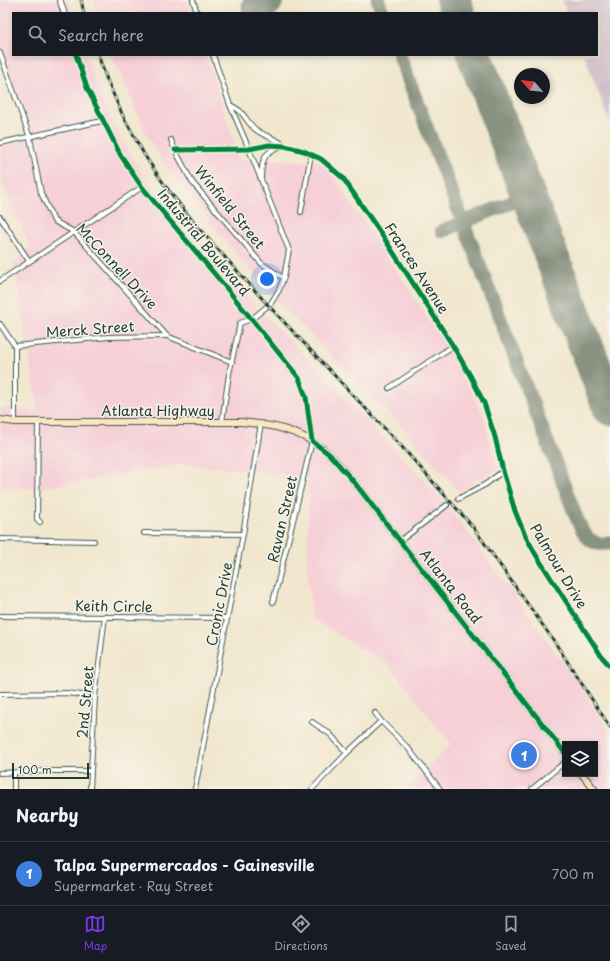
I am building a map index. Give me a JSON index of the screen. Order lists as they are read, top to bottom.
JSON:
{
  "streets": {
    "main road": ["Atlanta Highway", "Atlanta Road"],
    "street": [
      "Winfield Street",
      "Industrial Boulevard",
      "McConnell Drive",
      "Frances Avenue",
      "Merck Street",
      "Ravan Street",
      "Palmour Drive",
      "Cronic Drive",
      "Keith Circle",
      "2nd Street"
    ]
  },
  "crossings": [
    ["Winfield Street", "Frances Avenue"],
    ["Industrial Boulevard", "Atlanta Highway"],
    ["Industrial Boulevard", "Ravan Street"],
    ["Industrial Boulevard", "Atlanta Road"],
    ["McConnell Drive", "Merck Street"],
    ["Frances Avenue", "Palmour Drive"],
    ["Atlanta Highway", "Ravan Street"],
    ["Atlanta Highway", "Atlanta Road"],
    ["Atlanta Highway", "Cronic Drive"],
    ["Ravan Street", "Atlanta Road"],
    ["Cronic Drive", "Keith Circle"],
    ["Keith Circle", "2nd Street"]
  ],
  "scale_bar": "100 m",
  "north": "top left",
  "page": {
    "search": "Search here",
    "pins": "1",
    "scale": "100 m",
    "heading": "Nearby",
    "list": [
      {
        "mark": "1",
        "name": "Talpa Supermercados - Gainesville",
        "note": "Supermarket · Ray Street",
        "value": "700 m"
      }
    ],
    "nav": ["Map", "Directions", "Saved"]
  }
}
